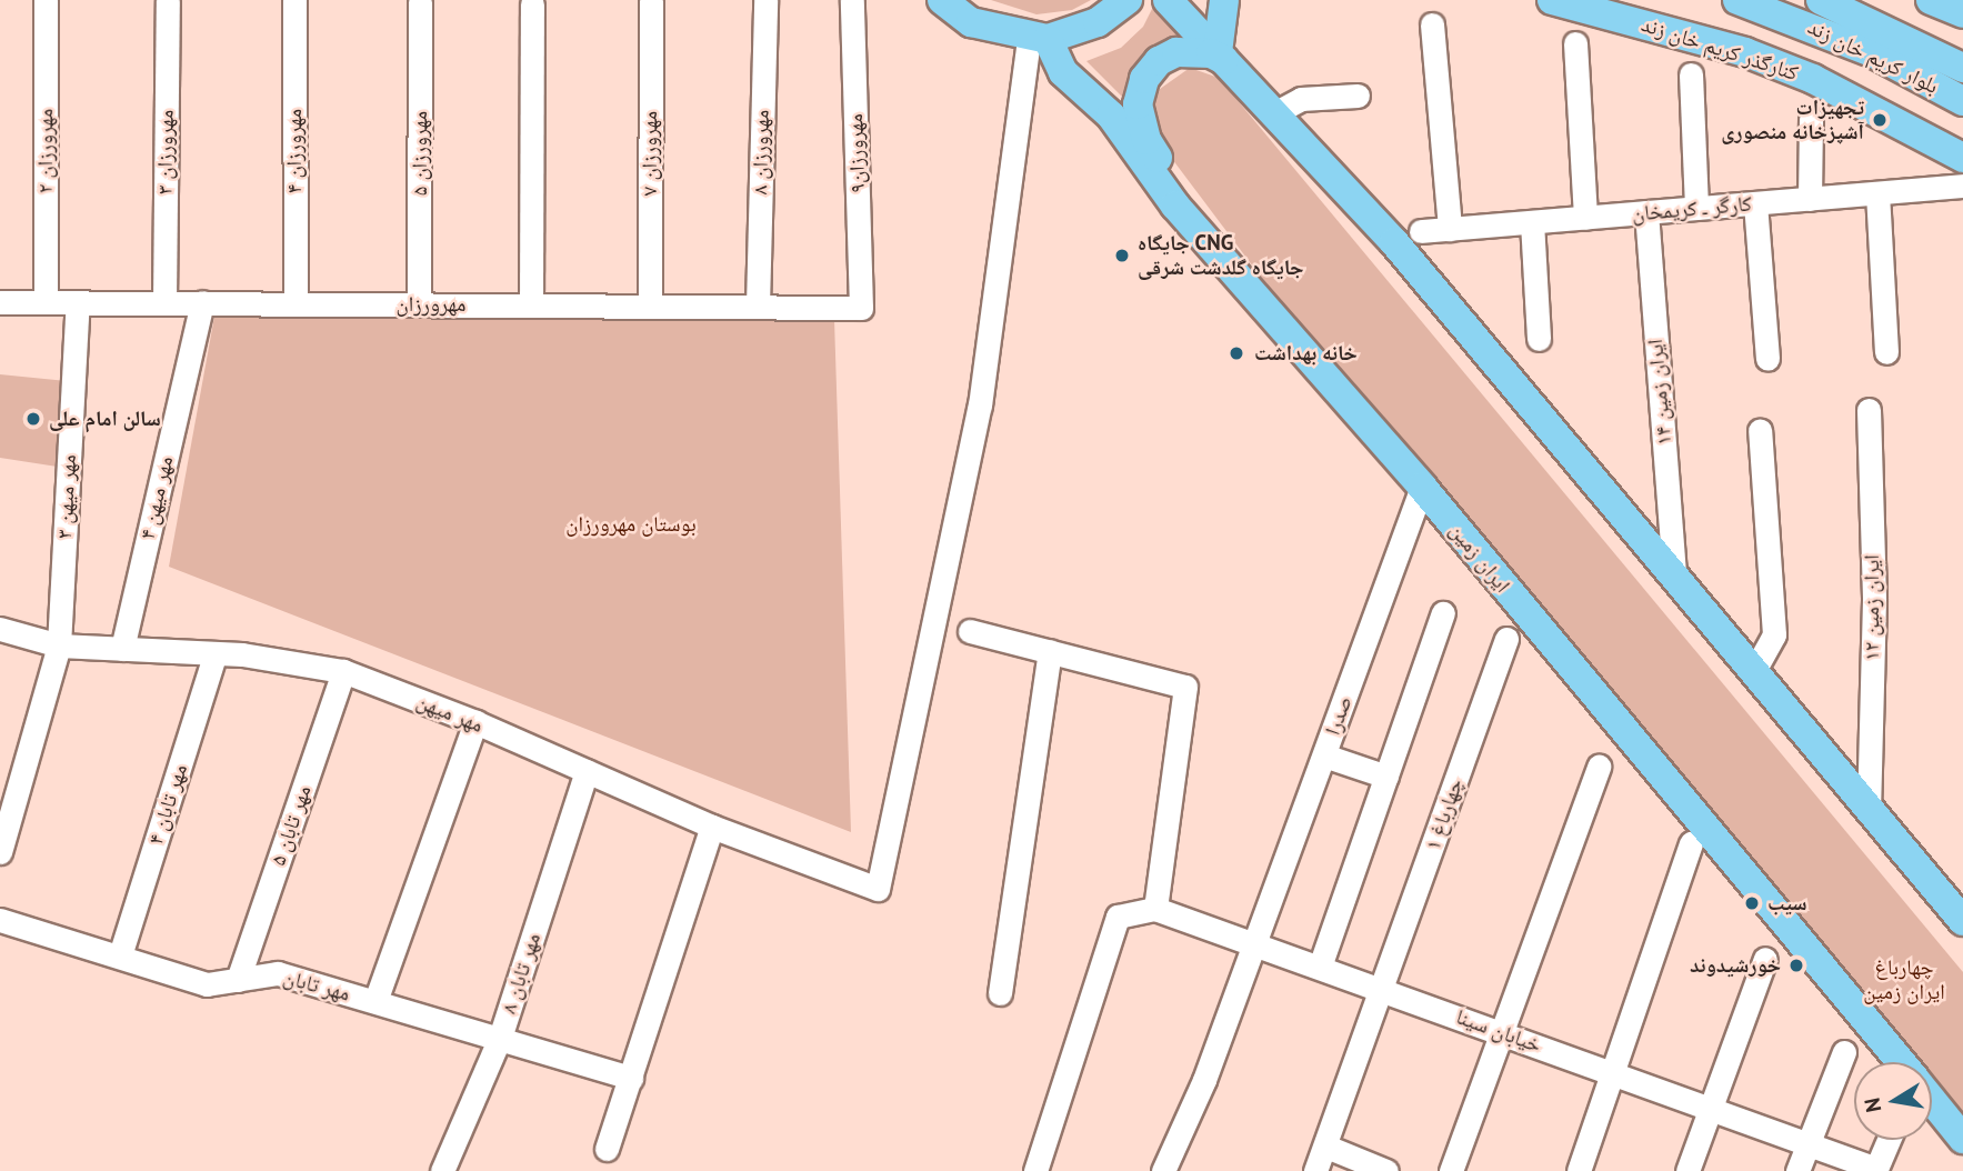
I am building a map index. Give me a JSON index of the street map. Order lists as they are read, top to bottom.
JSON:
{
  "streets": {
    "main road": ["کنارگذر کریم خان زند", "بلوار کریم خان زند", "ایران زمین"],
    "street": [
      "مهرورزان ۲",
      "مهرورزان ۴",
      "مهرورزان ۳",
      "مهرورزان ۸",
      "مهرورزان ۵",
      "مهرورزان ۷",
      "مهرورزان۹",
      "کارگر ـ کریمخان",
      "مهرورزان",
      "ایران زمین ۱۴",
      "مهر میهن ۳",
      "مهر میهن ۴",
      "ایران زمین ۱۲",
      "مهر میهن",
      "صدرا",
      "مهر تابان ۴",
      "چهارباغ ۱",
      "مهر تابان ۵",
      "مهر تابان ۸",
      "مهر تابان",
      "خیابان سینا"
    ]
  },
  "crossings": [
    ["مهرورزان ۲", "مهرورزان"],
    ["مهرورزان ۴", "مهرورزان"],
    ["مهرورزان ۳", "مهرورزان"],
    ["مهرورزان ۸", "مهرورزان"],
    ["مهرورزان ۵", "مهرورزان"],
    ["مهرورزان ۷", "مهرورزان"],
    ["مهرورزان۹", "مهرورزان"],
    ["کارگر ـ کریمخان", "ایران زمین ۱۴"],
    ["مهرورزان", "مهر میهن ۳"],
    ["مهرورزان", "مهر میهن ۴"],
    ["مهر میهن ۳", "مهر میهن"],
    ["مهر میهن ۴", "مهر میهن"],
    ["ایران زمین", "مهر میهن"],
    ["ایران زمین", "صدرا"],
    ["مهر میهن", "مهر تابان ۴"],
    ["مهر میهن", "مهر تابان ۵"],
    ["مهر میهن", "مهر تابان ۸"],
    ["صدرا", "خیابان سینا"],
    ["مهر تابان ۴", "مهر تابان"],
    ["چهارباغ ۱", "خیابان سینا"],
    ["مهر تابان ۵", "مهر تابان"],
    ["مهر تابان ۸", "مهر تابان"]
  ],
  "parks": ["بوستان مهرورزان", "چهارباغ ایران زمین"],
  "places": [
    "تجهیزات آشپزخانه منصوری",
    "جایگاه CNG جایگاه گلدشت شرقی",
    "خانه بهداشت",
    "سالن امام علی",
    "سیب",
    "خورشیدوند"
  ],
  "north": "left"
}
